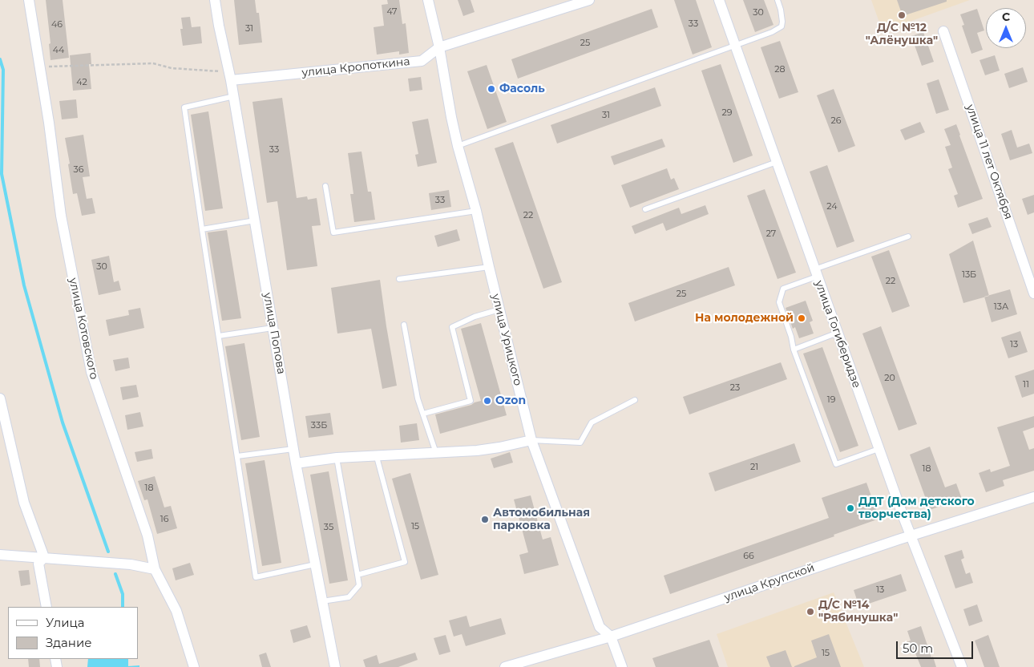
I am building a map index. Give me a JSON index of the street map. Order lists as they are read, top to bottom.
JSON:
{
  "streets": {
    "street": [
      "улица Кропоткина",
      "улица 11 лет Октября",
      "улица Котовского",
      "улица Попова",
      "улица Гогиберидзе",
      "улица Урицкого",
      "улица Крупской"
    ]
  },
  "crossings": [
    ["улица Кропоткина", "улица Попова"],
    ["улица Кропоткина", "улица Урицкого"],
    ["улица Гогиберидзе", "улица Крупской"],
    ["улица Урицкого", "улица Крупской"]
  ],
  "places": [
    "Д/С №12 \"Алёнушка\"",
    "Фасоль",
    "На молодежной",
    "Ozon",
    "ДДТ (Дом детского творчества)",
    "Автомобильная парковка",
    "Д/С №14 \"Рябинушка\""
  ],
  "house_numbers": [
    "47",
    "30",
    "33",
    "46",
    "31",
    "25",
    "44",
    "28",
    "42",
    "29",
    "31",
    "26",
    "33",
    "36",
    "33",
    "24",
    "22",
    "27",
    "30",
    "13Б",
    "22",
    "25",
    "13А",
    "13",
    "20",
    "11",
    "23",
    "19",
    "33Б",
    "21",
    "18",
    "18",
    "16",
    "15",
    "35",
    "66",
    "13",
    "15"
  ],
  "legend": ["Улица", "Здание"],
  "scale_bar": "50 m",
  "north": "top"
}
